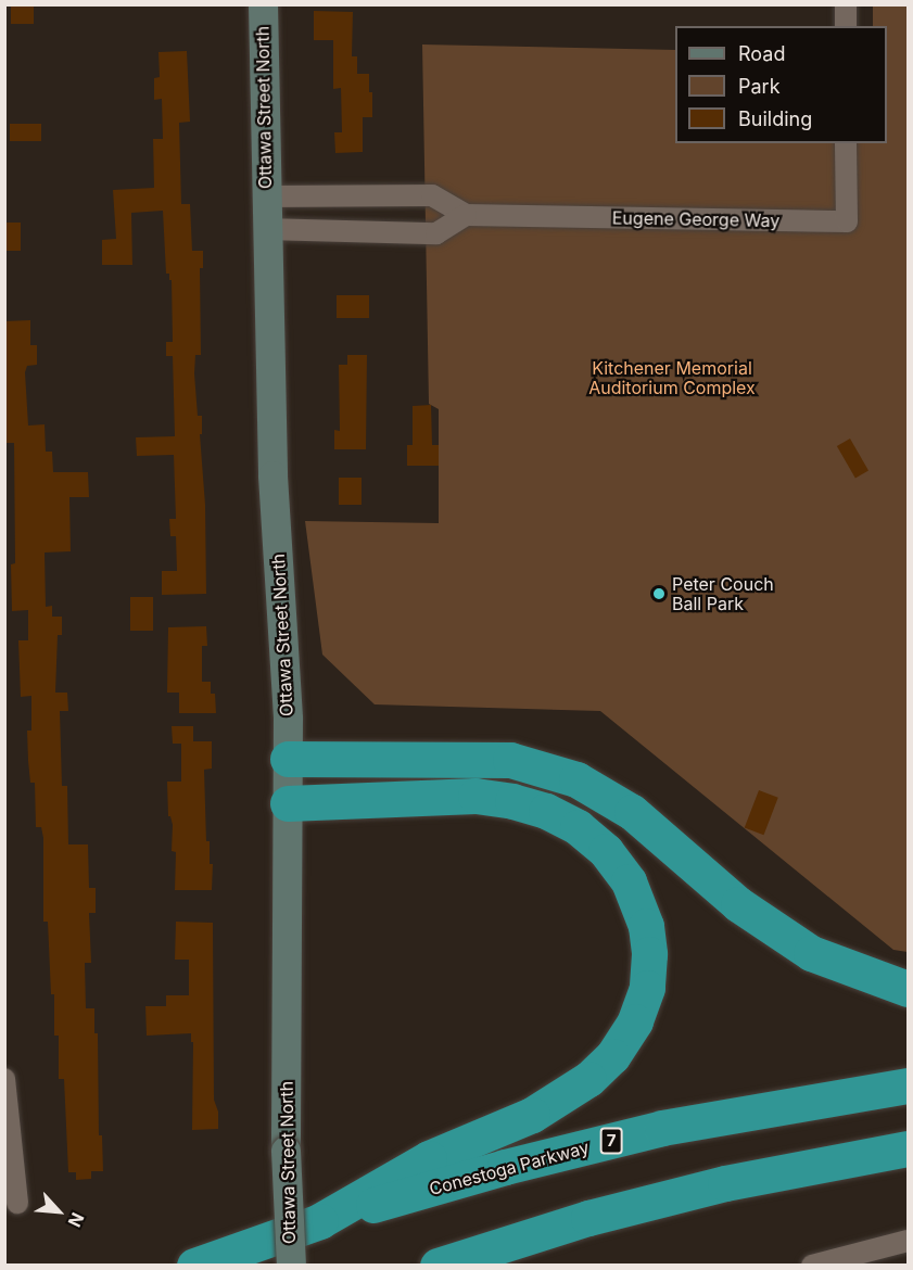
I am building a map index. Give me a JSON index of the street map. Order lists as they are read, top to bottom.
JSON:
{
  "streets": {
    "highway": ["7", "Conestoga Parkway"],
    "main road": ["Ottawa Street North"],
    "street": ["Eugene George Way"]
  },
  "crossings": [
    ["Ottawa Street North", "Eugene George Way"]
  ],
  "parks": ["Kitchener Memorial Auditorium Complex"],
  "places": ["Peter Couch Ball Park"],
  "legend": ["Road", "Park", "Building"],
  "north": "bottom right"
}
